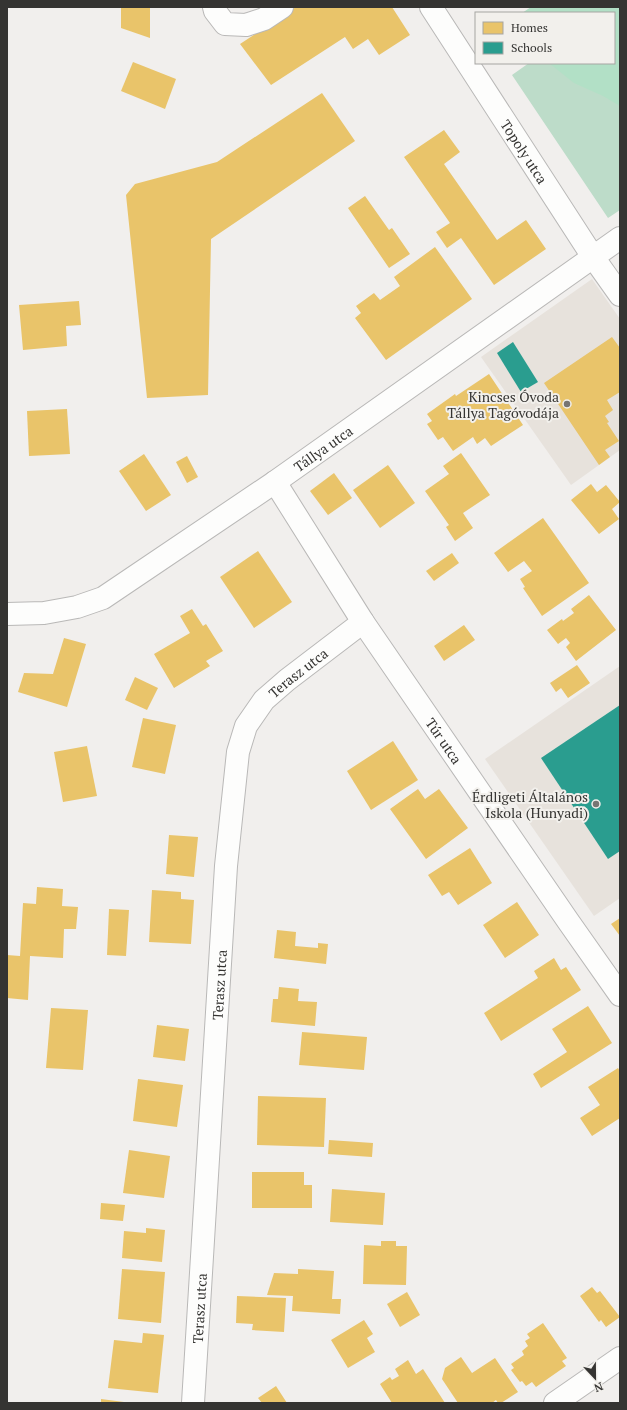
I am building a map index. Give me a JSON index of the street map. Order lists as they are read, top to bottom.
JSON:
{
  "streets": {
    "street": [
      "Topoly utca",
      "Tállya utca",
      "Terasz utca",
      "Túr utca"
    ]
  },
  "crossings": [
    ["Topoly utca", "Tállya utca"],
    ["Tállya utca", "Túr utca"],
    ["Terasz utca", "Túr utca"]
  ],
  "places": ["Kincses Óvoda Tállya Tagóvodája", "Érdligeti Általános Iskola (Hunyadi)"],
  "legend": ["Homes", "Schools"],
  "north": "bottom"
}
